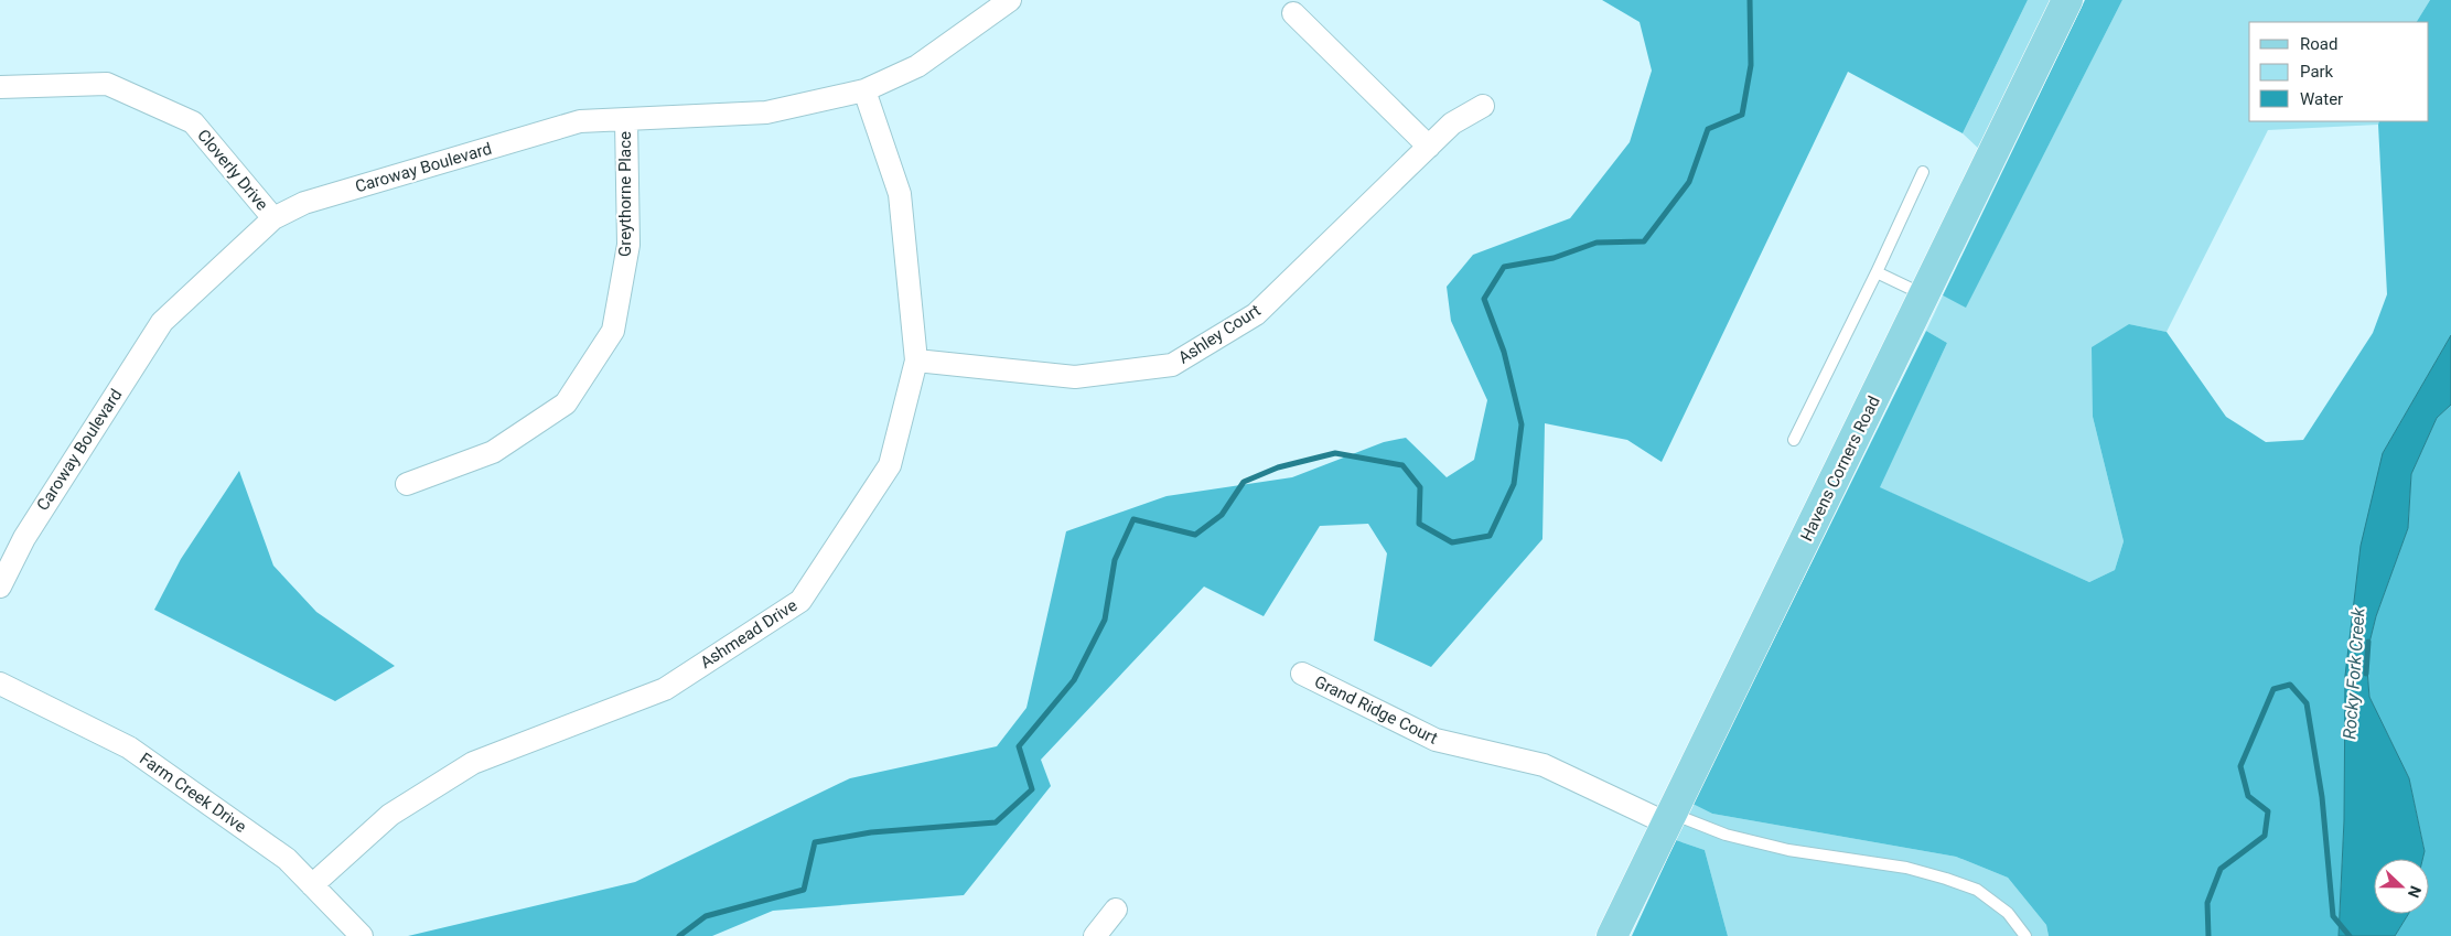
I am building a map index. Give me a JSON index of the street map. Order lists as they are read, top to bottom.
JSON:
{
  "streets": {
    "main road": ["Havens Corners Road"],
    "street": [
      "Caroway Boulevard",
      "Cloverly Drive",
      "Greythorne Place",
      "Ashley Court",
      "Ashmead Drive",
      "Grand Ridge Court",
      "Farm Creek Drive"
    ]
  },
  "crossings": [
    ["Caroway Boulevard", "Cloverly Drive"],
    ["Caroway Boulevard", "Greythorne Place"],
    ["Caroway Boulevard", "Ashmead Drive"],
    ["Ashley Court", "Ashmead Drive"],
    ["Havens Corners Road", "Grand Ridge Court"],
    ["Ashmead Drive", "Farm Creek Drive"]
  ],
  "water": ["Rocky Fork Creek"],
  "legend": ["Road", "Park", "Water"],
  "north": "right"
}
